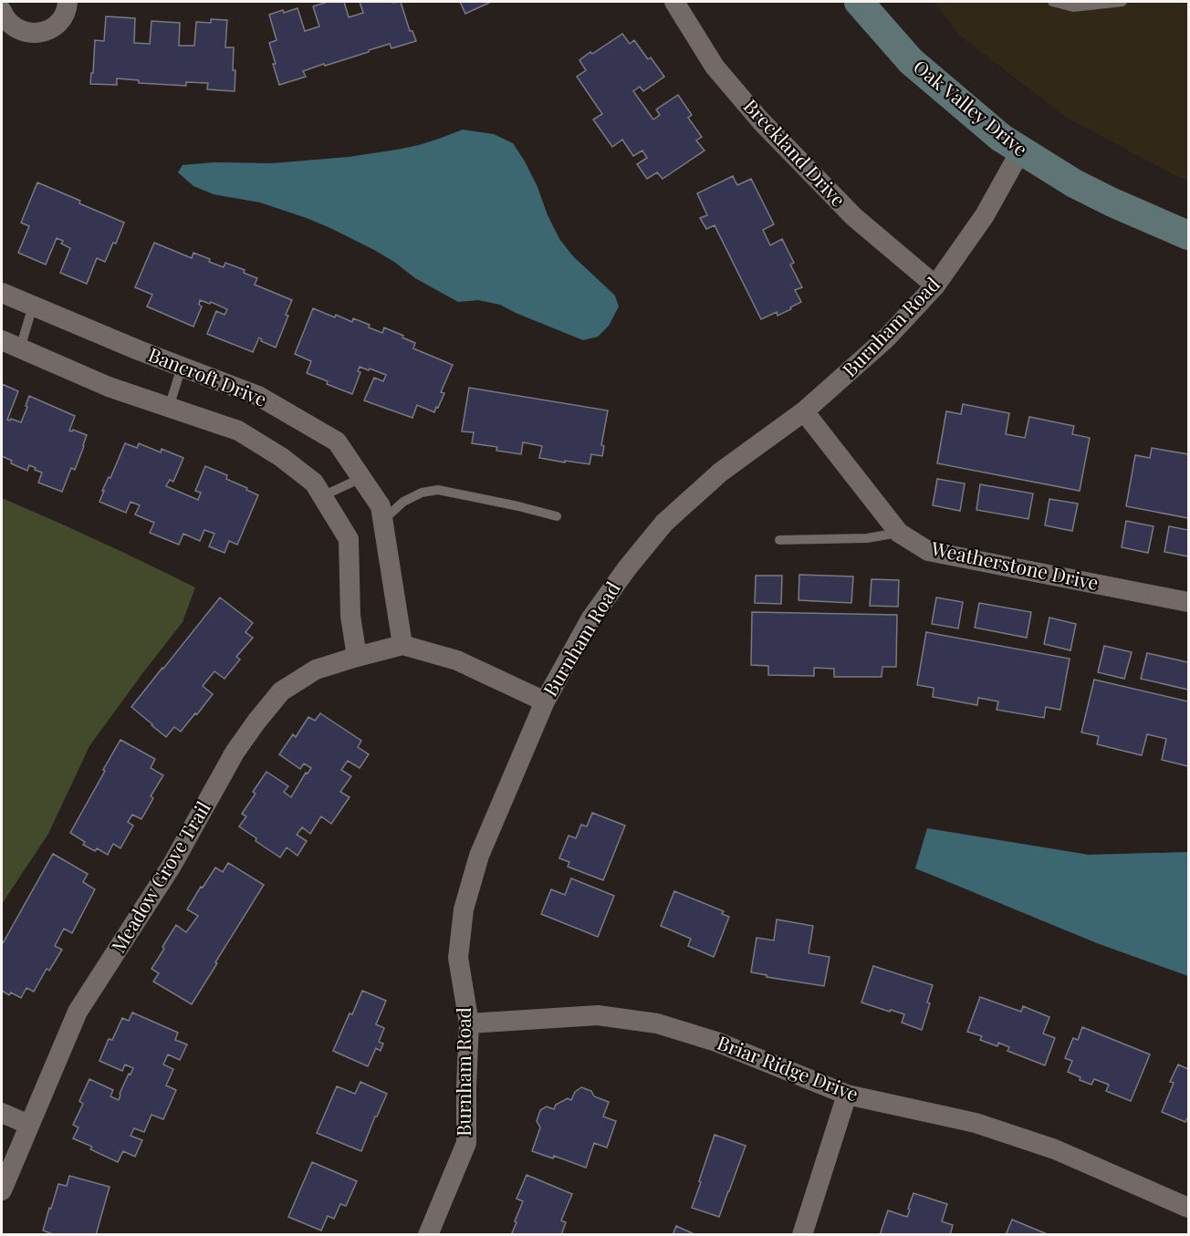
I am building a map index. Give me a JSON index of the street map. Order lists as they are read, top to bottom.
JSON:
{
  "streets": {
    "street": [
      "Oak Valley Drive",
      "Breckland Drive",
      "Burnham Road",
      "Bancroft Drive",
      "Weatherstone Drive",
      "Meadow Grove Trail",
      "Briar Ridge Drive"
    ]
  },
  "crossings": [
    ["Oak Valley Drive", "Burnham Road"],
    ["Breckland Drive", "Burnham Road"],
    ["Burnham Road", "Weatherstone Drive"],
    ["Burnham Road", "Briar Ridge Drive"],
    ["Bancroft Drive", "Meadow Grove Trail"]
  ]
}
